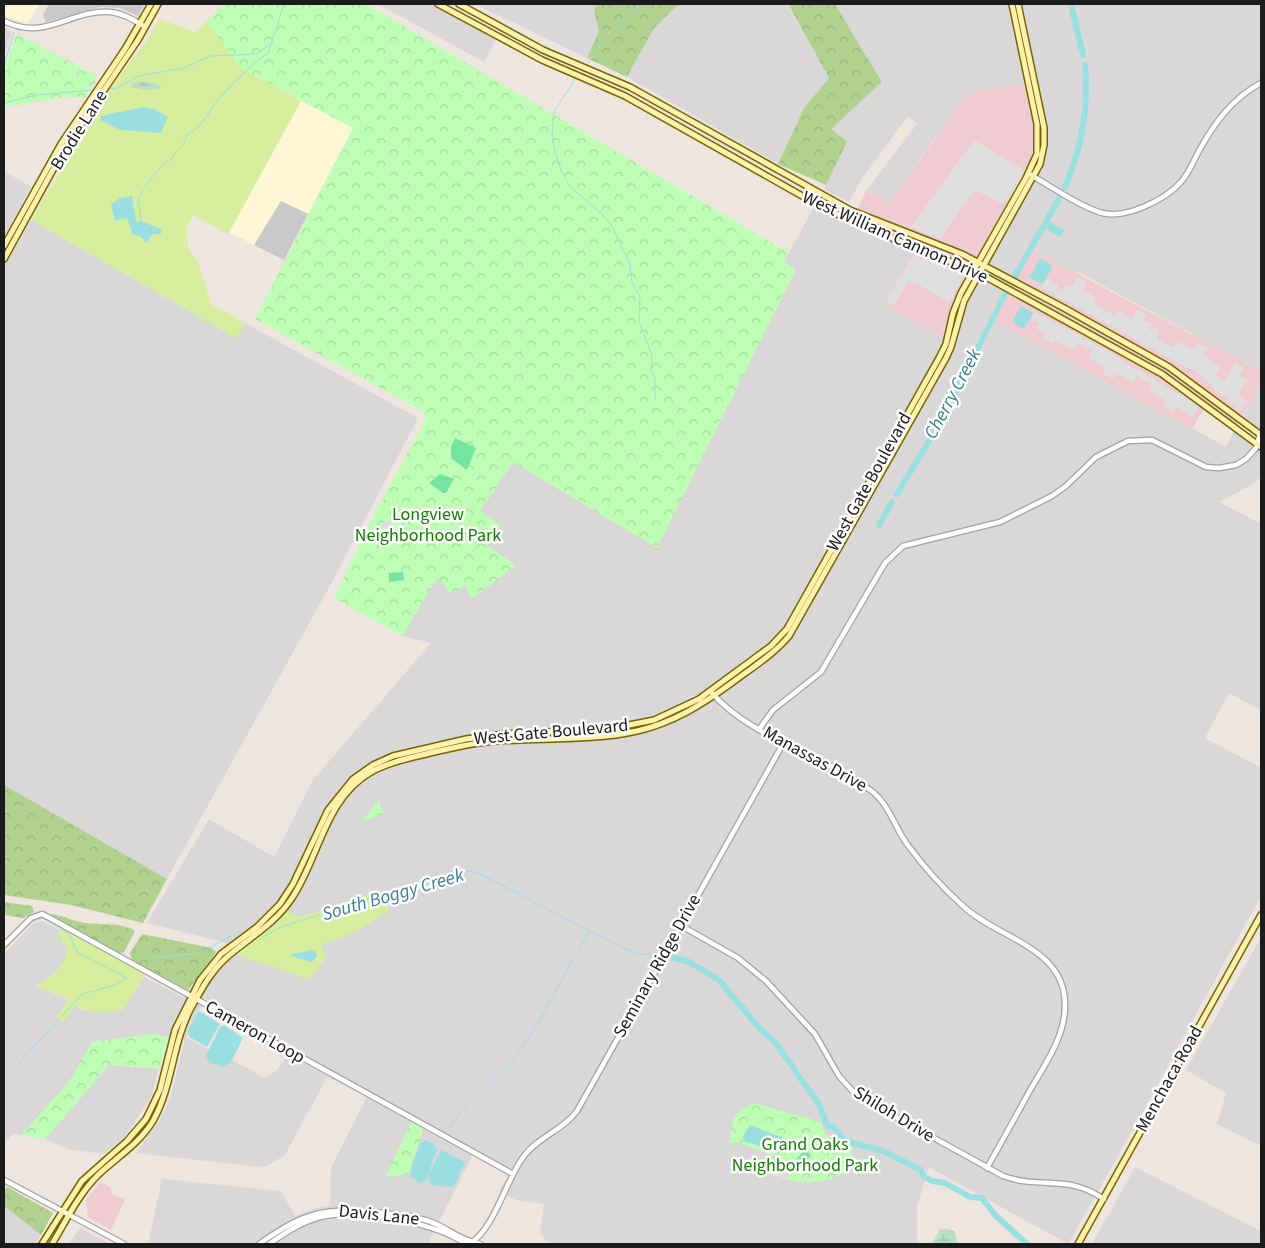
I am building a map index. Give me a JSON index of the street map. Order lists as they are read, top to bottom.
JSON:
{
  "streets": {
    "main road": [
      "Brodie Lane",
      "West William Cannon Drive",
      "West Gate Boulevard",
      "Menchaca Road"
    ],
    "street": [
      "Manassas Drive",
      "Seminary Ridge Drive",
      "Cameron Loop",
      "Shiloh Drive",
      "Davis Lane"
    ]
  },
  "crossings": [
    ["West William Cannon Drive", "West Gate Boulevard"],
    ["West Gate Boulevard", "Manassas Drive"],
    ["West Gate Boulevard", "Cameron Loop"],
    ["Manassas Drive", "Seminary Ridge Drive"],
    ["Manassas Drive", "Shiloh Drive"],
    ["Seminary Ridge Drive", "Cameron Loop"],
    ["Seminary Ridge Drive", "Shiloh Drive"],
    ["Menchaca Road", "Shiloh Drive"]
  ],
  "water": ["Cherry Creek", "South Boggy Creek"],
  "parks": ["Longview Neighborhood Park", "Grand Oaks Neighborhood Park"]
}
